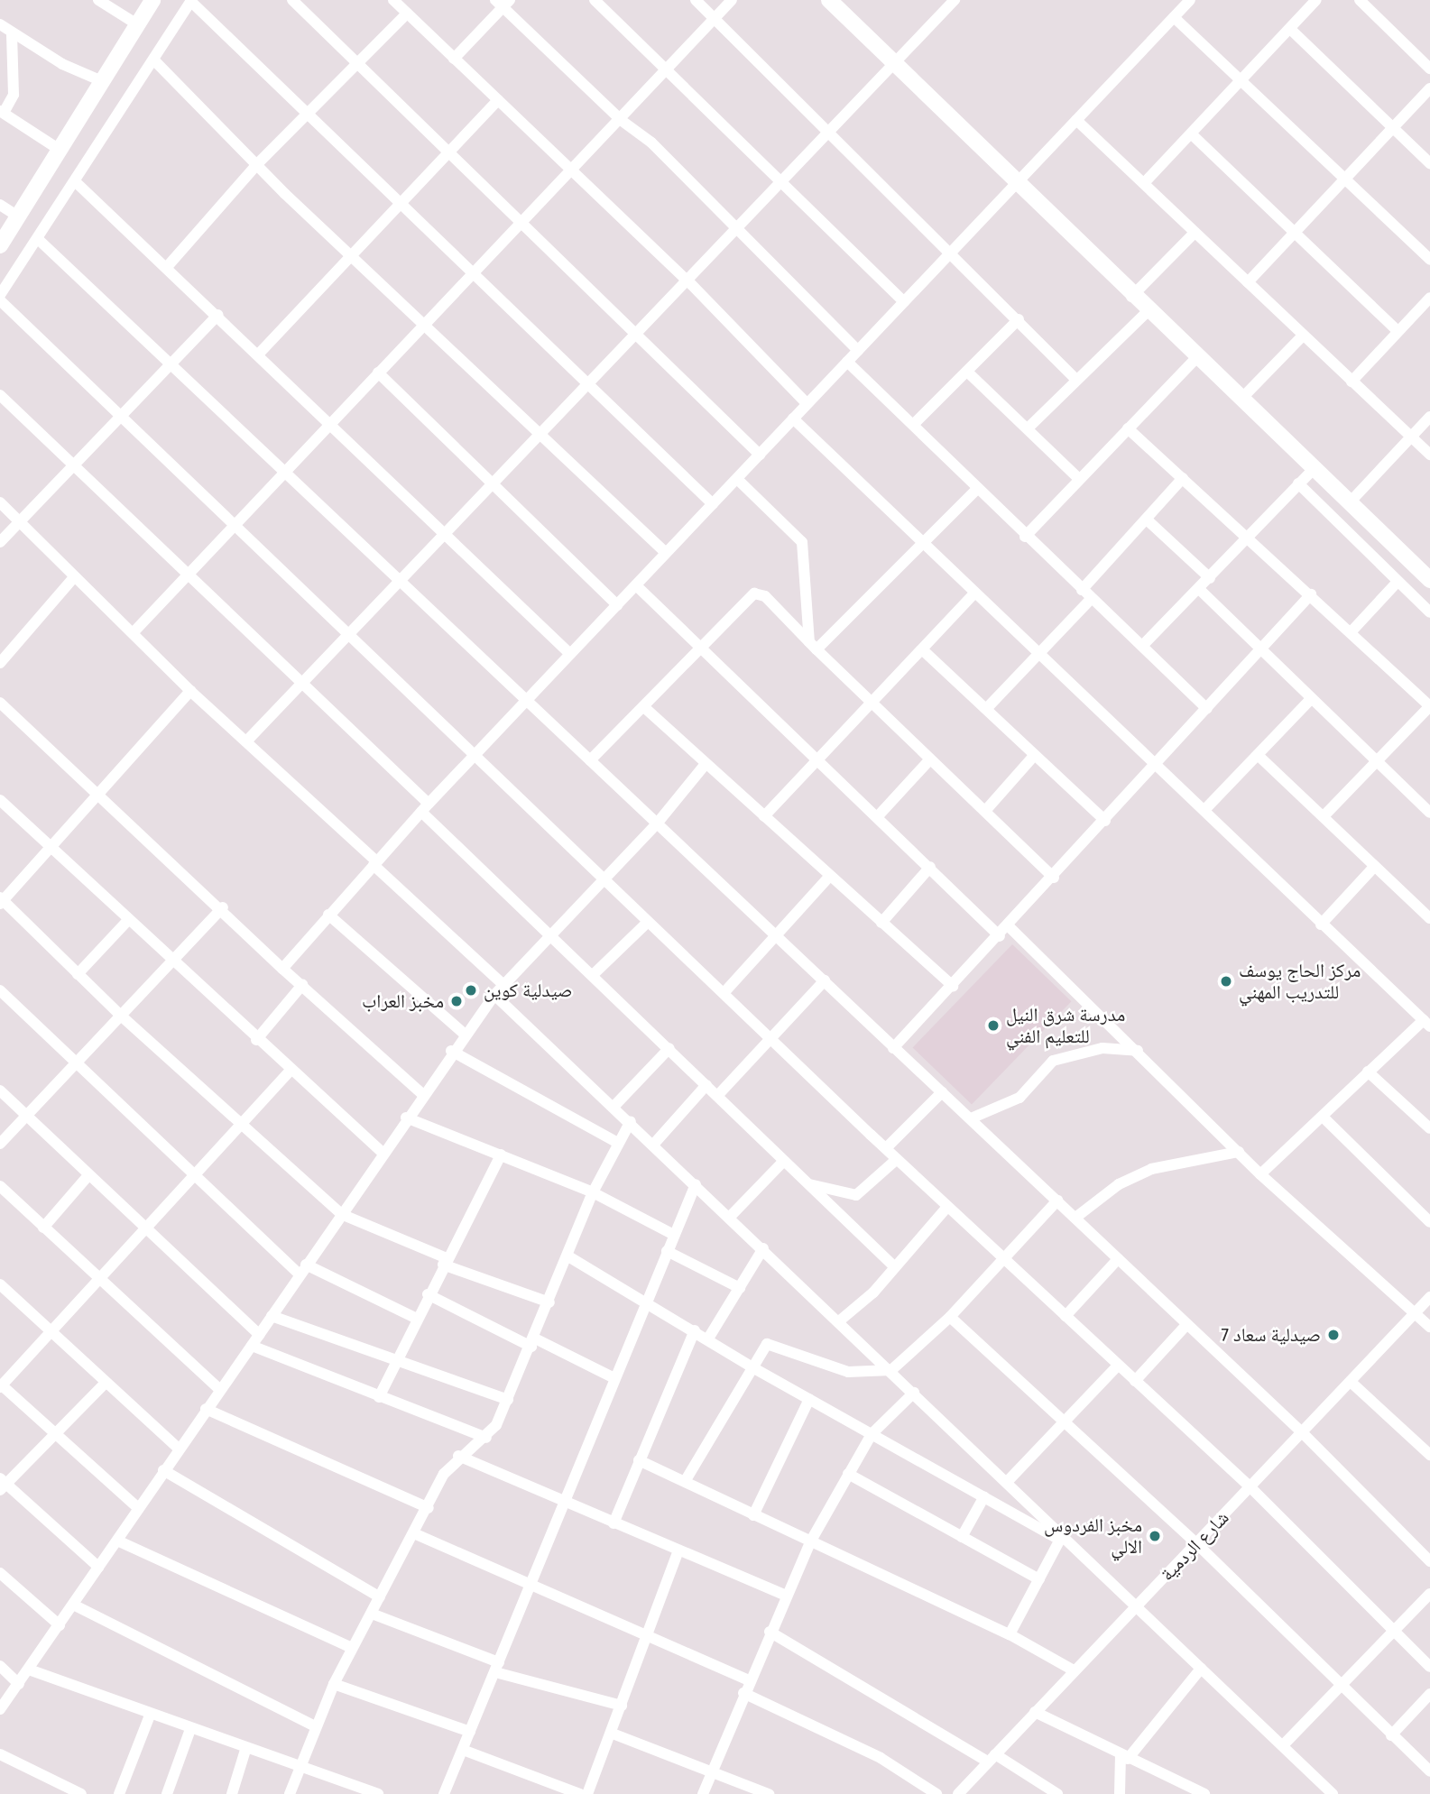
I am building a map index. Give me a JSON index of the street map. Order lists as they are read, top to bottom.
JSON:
{
  "streets": {
    "street": ["شارع الردمية"]
  },
  "places": [
    "مركز الحاج يوسف للتدريب المهني",
    "صيدلية كوين",
    "مخبز العراب",
    "مدرسة شرق النيل للتعليم الفني",
    "صيدلية سعاد 7",
    "مخبز الفردوس الالي"
  ]
}
